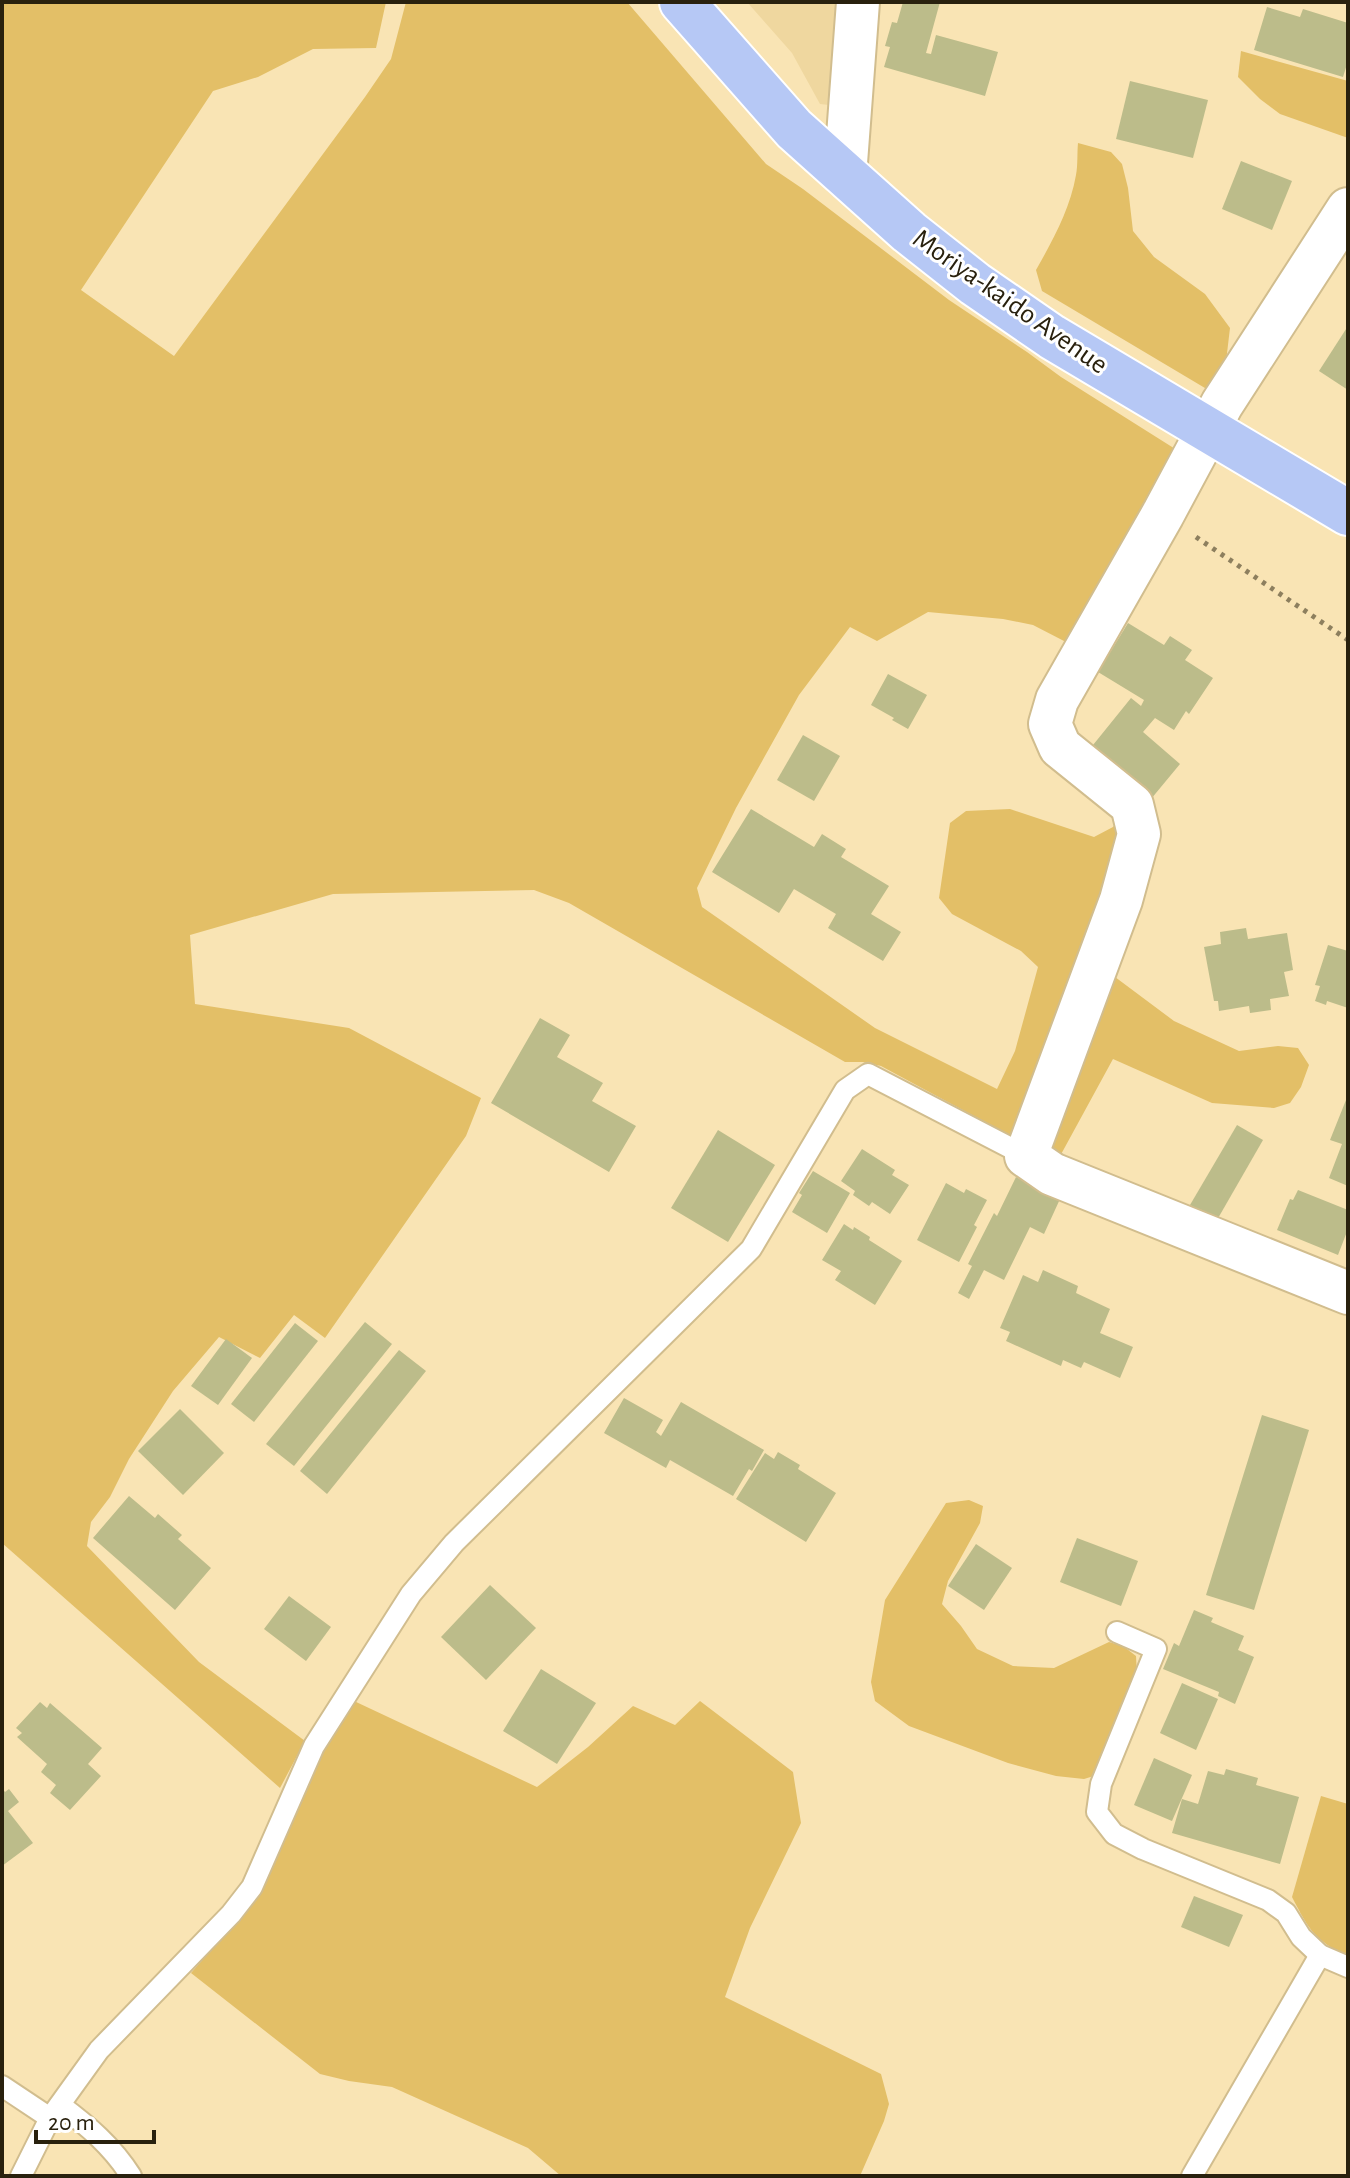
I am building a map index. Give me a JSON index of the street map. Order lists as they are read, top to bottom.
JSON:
{
  "streets": {
    "main road": ["Moriya-kaido Avenue"]
  },
  "scale_bar": "20 m"
}
